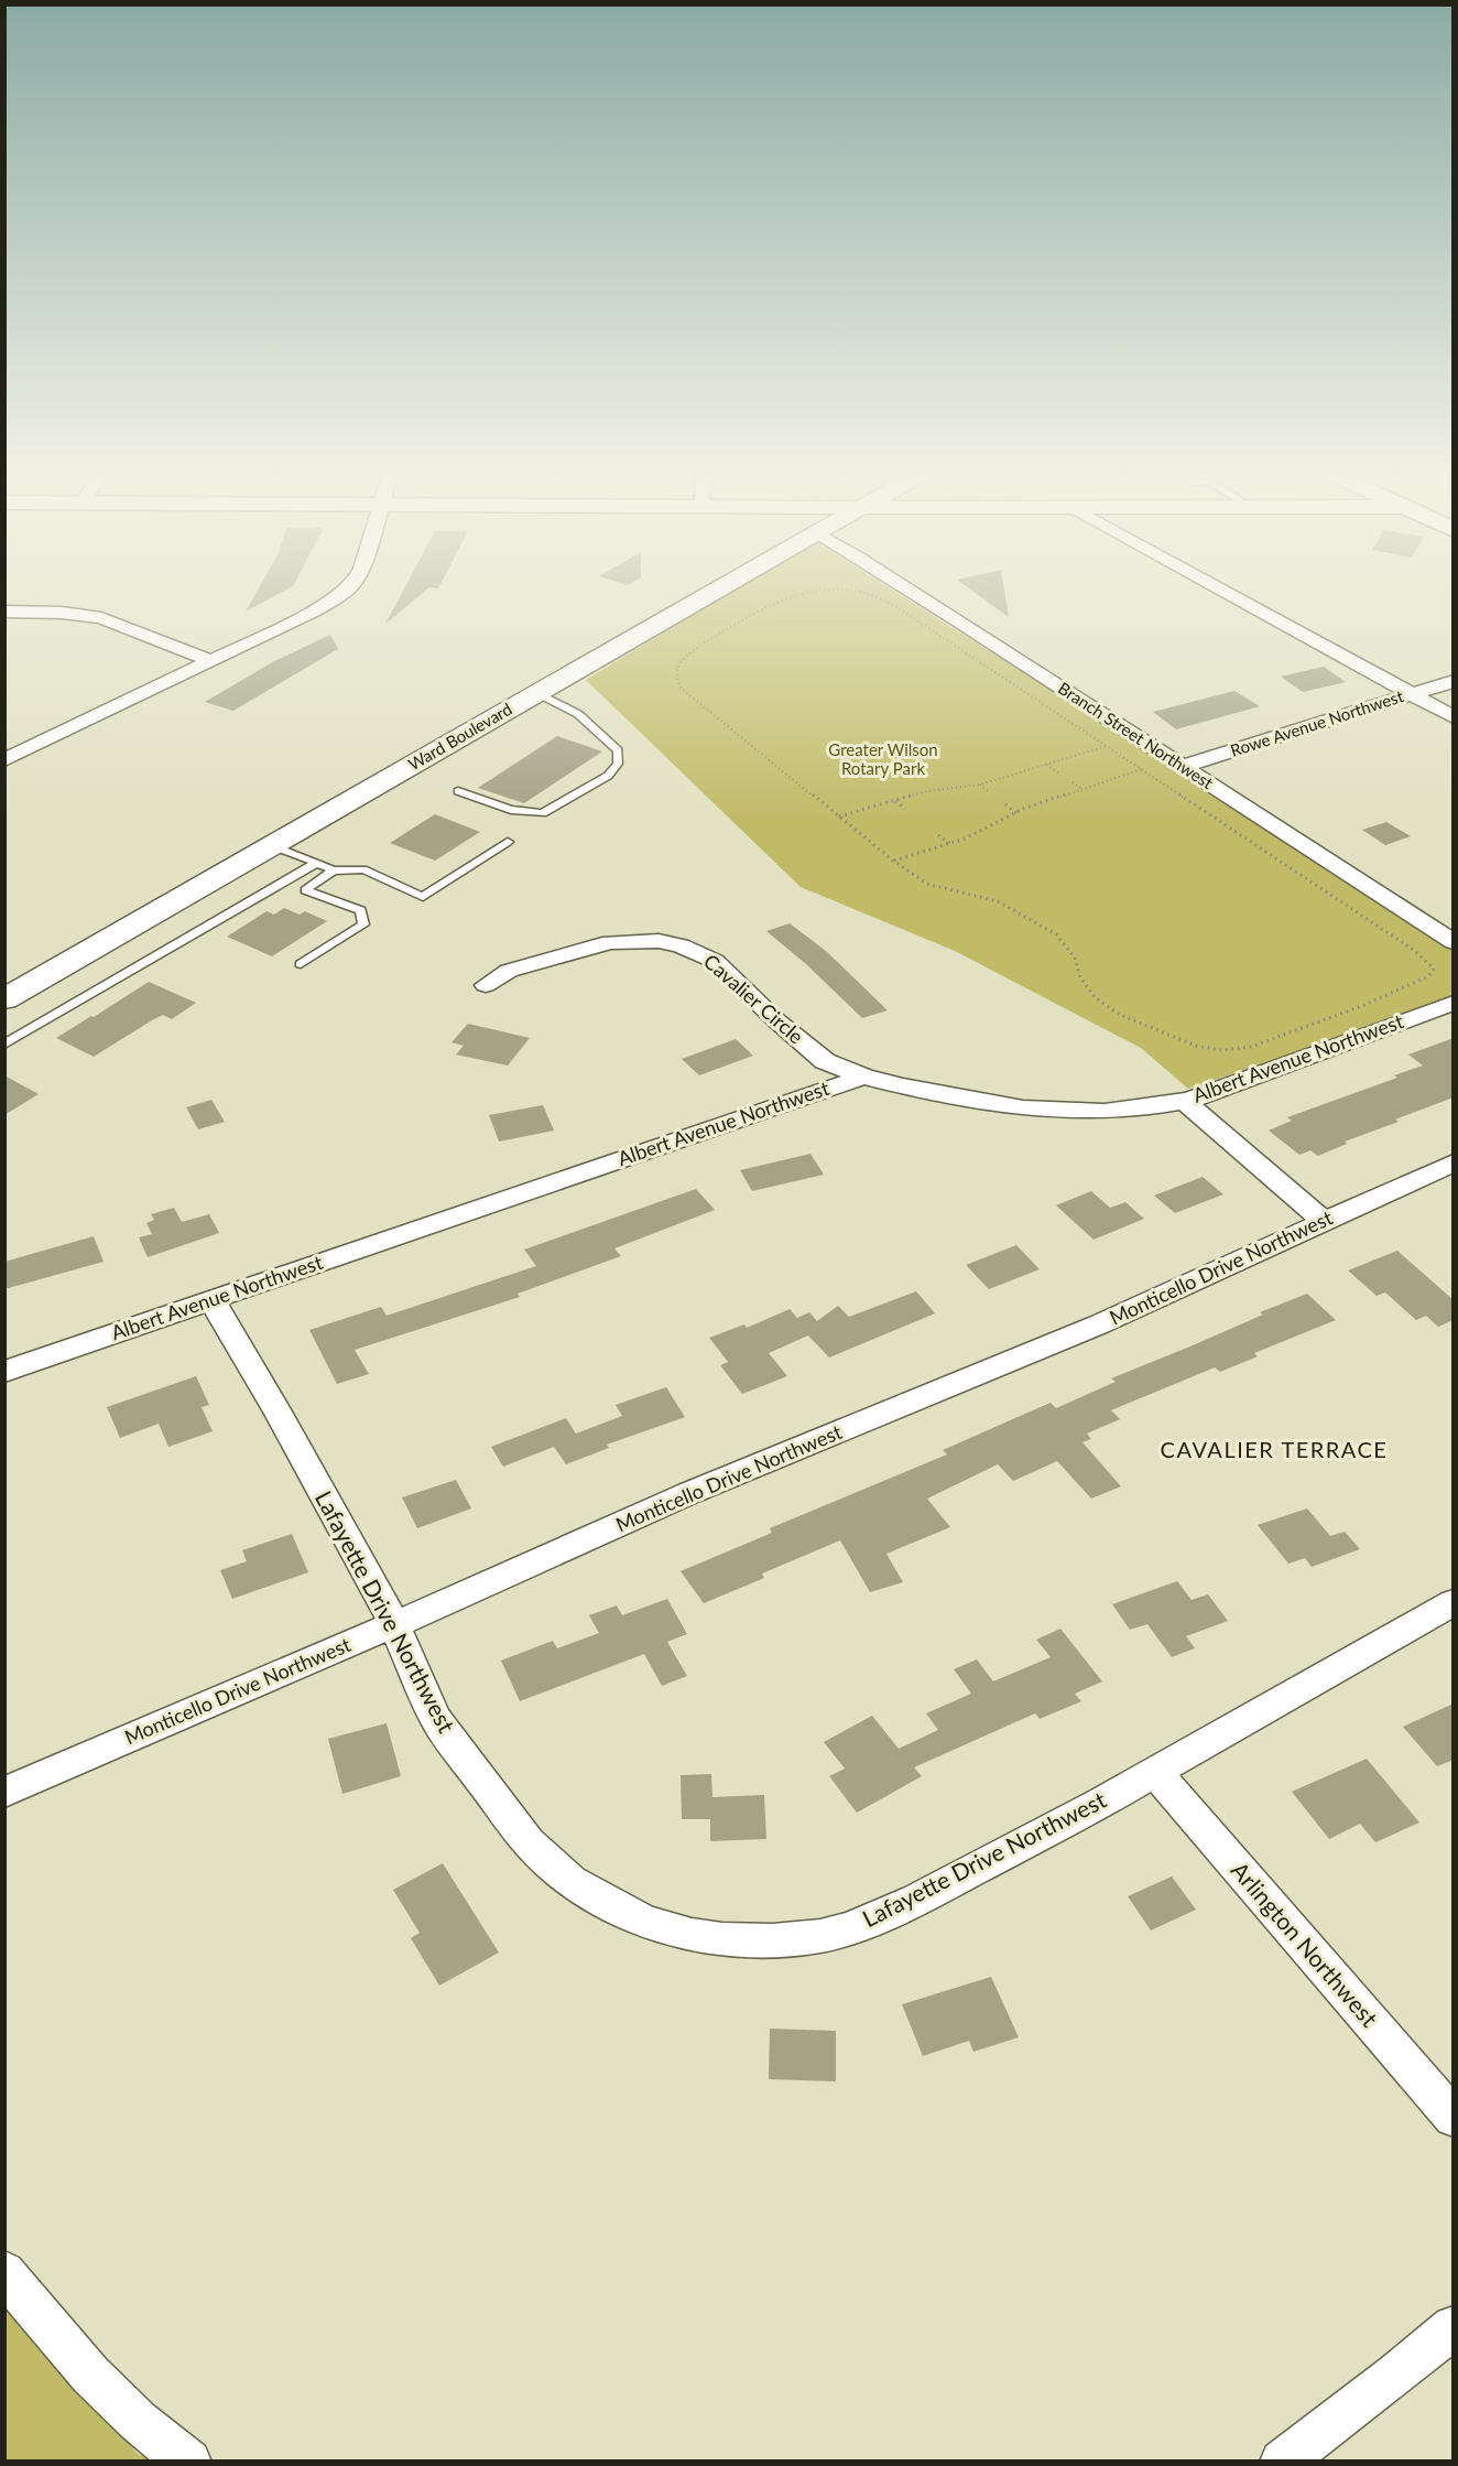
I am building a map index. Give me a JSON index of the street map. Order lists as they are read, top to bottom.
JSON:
{
  "streets": {
    "main road": ["Ward Boulevard"],
    "street": [
      "Rowe Avenue Northwest",
      "Branch Street Northwest",
      "Cavalier Circle",
      "Albert Avenue Northwest",
      "Monticello Drive Northwest",
      "Lafayette Drive Northwest",
      "Arlington Northwest"
    ]
  },
  "crossings": [
    ["Rowe Avenue Northwest", "Branch Street Northwest"],
    ["Cavalier Circle", "Albert Avenue Northwest"],
    ["Albert Avenue Northwest", "Lafayette Drive Northwest"],
    ["Monticello Drive Northwest", "Lafayette Drive Northwest"],
    ["Lafayette Drive Northwest", "Arlington Northwest"]
  ],
  "districts": ["CAVALIER TERRACE"],
  "parks": ["Greater Wilson Rotary Park"]
}
